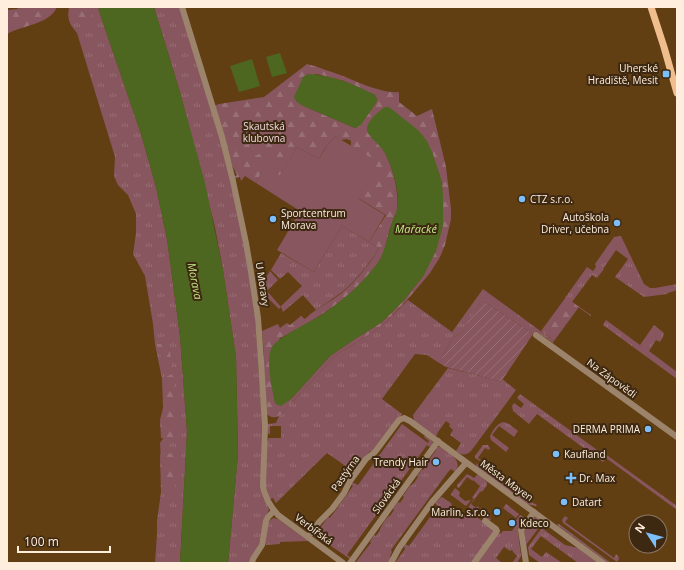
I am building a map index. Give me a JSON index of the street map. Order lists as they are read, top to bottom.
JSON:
{
  "streets": {
    "street": [
      "U Moravy",
      "Na Zápovědi",
      "Pastýrna",
      "Města Mayen",
      "Slovácká",
      "Verbířská"
    ]
  },
  "crossings": [
    ["U Moravy", "Verbířská"],
    ["Pastýrna", "Města Mayen"],
    ["Pastýrna", "Verbířská"],
    ["Města Mayen", "Slovácká"]
  ],
  "water": ["Mařacké", "Morava"],
  "parks": ["Skautská klubovna"],
  "places": {
    "transit": ["Uherské Hradiště, Mesit"],
    "other": [
      "CTZ s.r.o.",
      "Sportcentrum Morava",
      "Autoškola Driver, učebna",
      "DERMA PRIMA",
      "Kaufland",
      "Trendy Hair",
      "Datart",
      "Marlin, s.r.o.",
      "Kdeco"
    ],
    "health": ["Dr. Max"]
  },
  "scale_bar": "100 m",
  "north": "top left"
}
